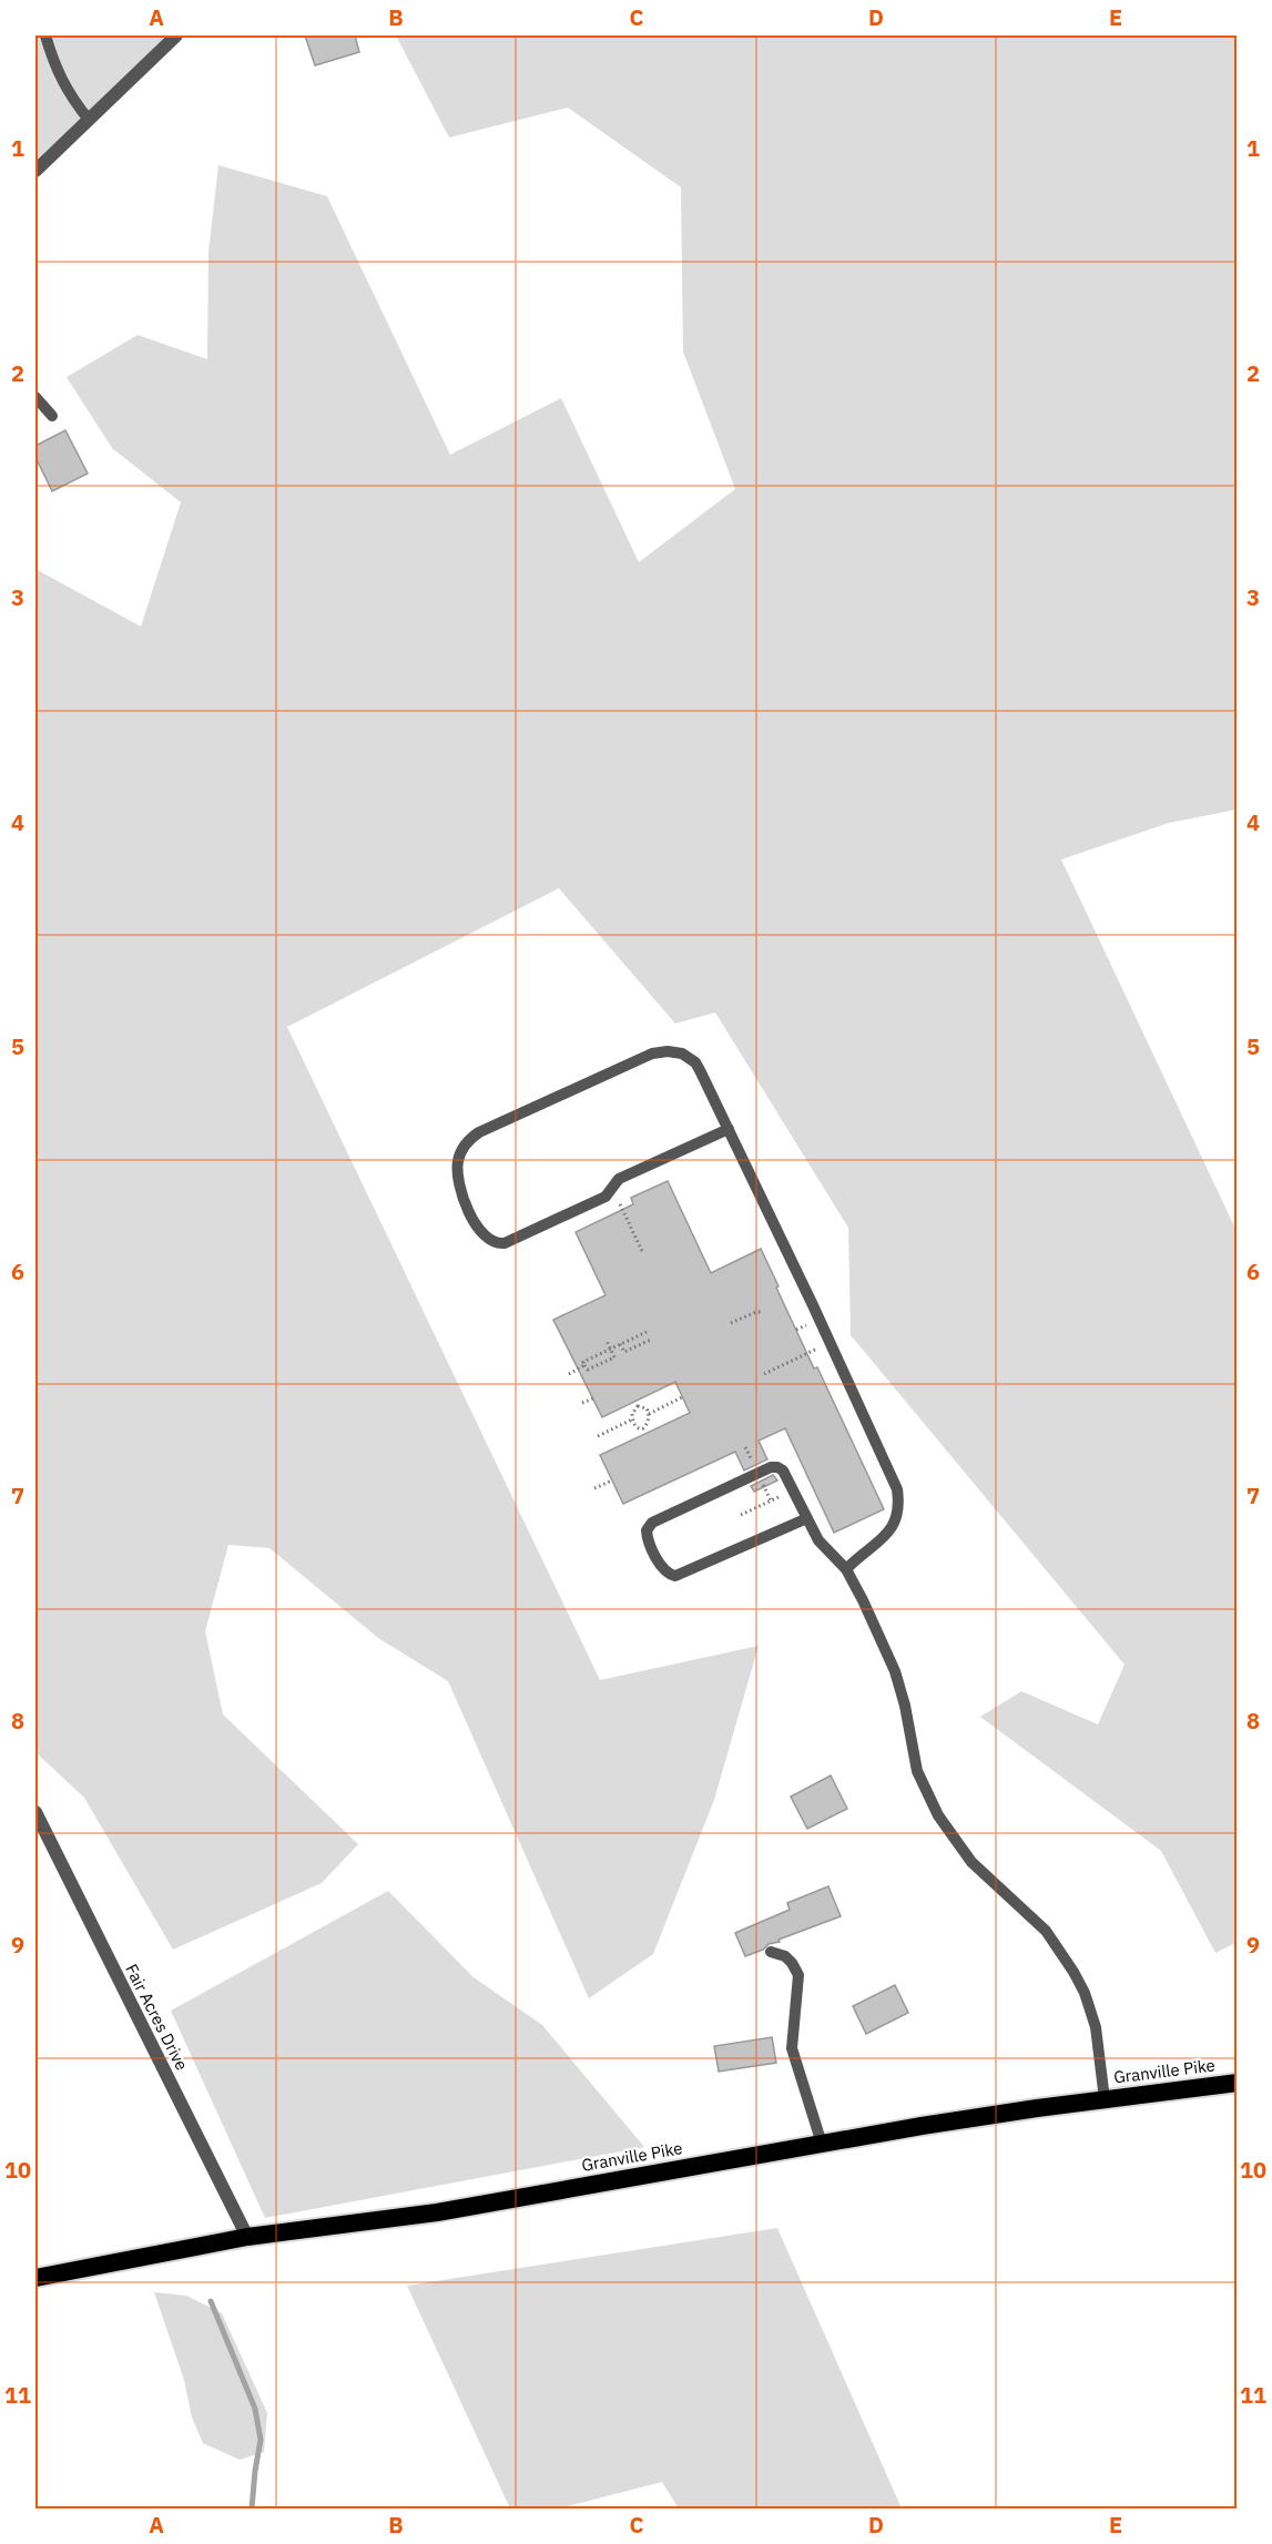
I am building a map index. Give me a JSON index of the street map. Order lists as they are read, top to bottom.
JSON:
{
  "streets": {
    "highway": ["Granville Pike"],
    "street": ["Fair Acres Drive"]
  },
  "crossings": [
    ["Fair Acres Drive", "Granville Pike"]
  ],
  "grid": {
    "columns": [
      "A",
      "B",
      "C",
      "D",
      "E"
    ],
    "rows": [
      "1",
      "2",
      "3",
      "4",
      "5",
      "6",
      "7",
      "8",
      "9",
      "10",
      "11"
    ]
  }
}
